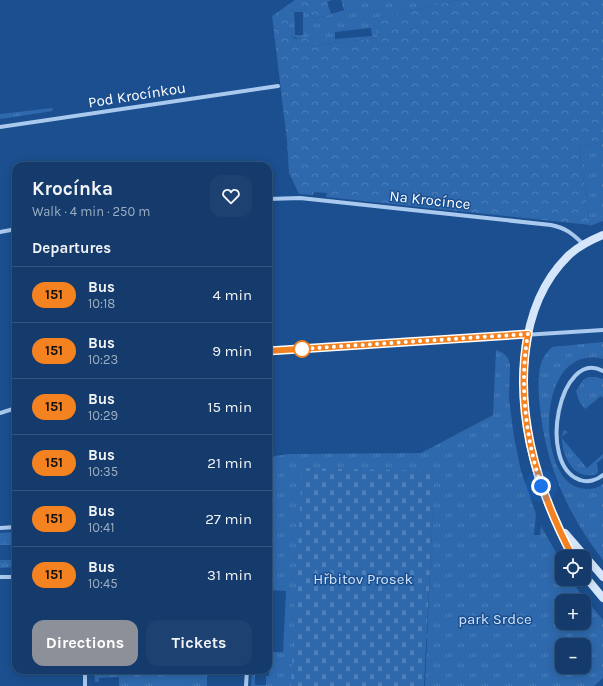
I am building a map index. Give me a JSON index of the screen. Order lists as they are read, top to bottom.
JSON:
{
  "streets": {
    "street": ["Pod Krocínkou", "Na Krocínce"]
  },
  "parks": ["Hřbitov Prosek", "park Srdce"],
  "lines": ["bus line 151"],
  "page": {
    "heading": [
      ["Krocínka", "Walk · 4 min · 250 m"],
      "Departures"
    ],
    "list": [
      {
        "mark": "151",
        "name": "Bus",
        "note": "10:18",
        "value": "4 min"
      },
      {
        "mark": "151",
        "name": "Bus",
        "note": "10:23",
        "value": "9 min"
      },
      {
        "mark": "151",
        "name": "Bus",
        "note": "10:29",
        "value": "15 min"
      },
      {
        "mark": "151",
        "name": "Bus",
        "note": "10:35",
        "value": "21 min"
      },
      {
        "mark": "151",
        "name": "Bus",
        "note": "10:41",
        "value": "27 min"
      },
      {
        "mark": "151",
        "name": "Bus",
        "note": "10:45",
        "value": "31 min"
      }
    ],
    "map_buttons": ["+", "−"],
    "buttons": ["Directions", "Tickets"]
  }
}
